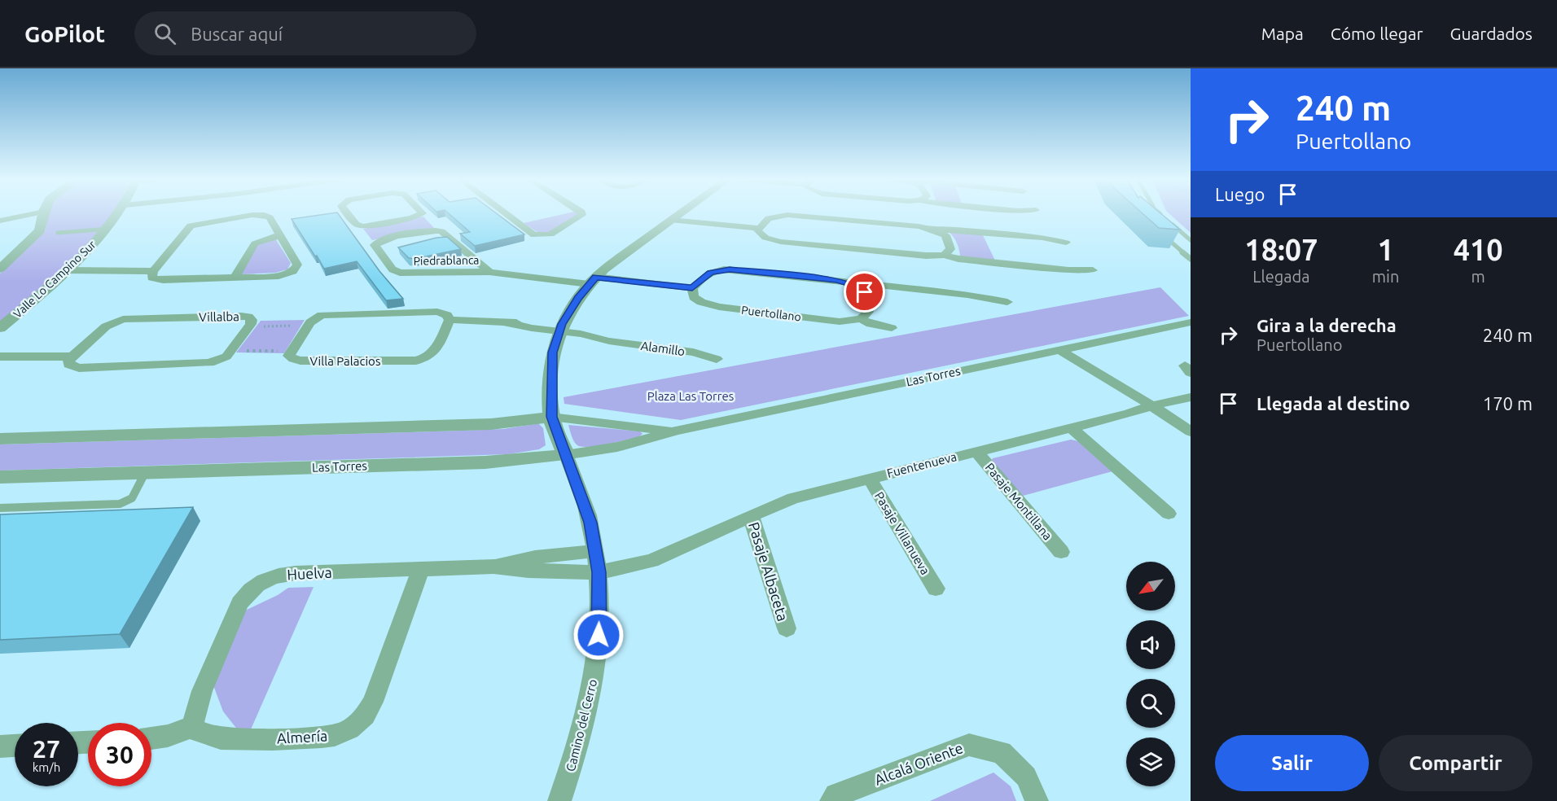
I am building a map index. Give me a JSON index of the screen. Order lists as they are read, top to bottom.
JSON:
{
  "streets": {
    "street": [
      "Piedrablanca",
      "Valle Lo Campino Sur",
      "Puertollano",
      "Villalba",
      "Alamillo",
      "Villa Palacios",
      "Las Torres",
      "Fuentenueva",
      "Pasaje Montillana",
      "Pasaje Villanueva",
      "Pasaje Albaceta",
      "Huelva",
      "Camino del Cerro",
      "Almería",
      "Alcalá Oriente"
    ]
  },
  "crossings": [
    ["Piedrablanca", "Camino del Cerro"],
    ["Alamillo", "Villa Palacios"],
    ["Alamillo", "Camino del Cerro"],
    ["Villa Palacios", "Camino del Cerro"],
    ["Las Torres", "Camino del Cerro"],
    ["Fuentenueva", "Pasaje Montillana"],
    ["Fuentenueva", "Pasaje Villanueva"],
    ["Fuentenueva", "Pasaje Albaceta"],
    ["Fuentenueva", "Huelva"],
    ["Fuentenueva", "Camino del Cerro"],
    ["Huelva", "Camino del Cerro"],
    ["Huelva", "Almería"]
  ],
  "parks": ["Plaza Las Torres"],
  "north": "bottom left",
  "page": {
    "header": "GoPilot",
    "search": "Buscar aquí",
    "nav": ["Mapa", "Cómo llegar", "Guardados"],
    "turn": ["240 m", "Puertollano"],
    "then": "Luego",
    "eta": [
      "18:07",
      "Llegada",
      "1",
      "min",
      "410",
      "m"
    ],
    "list": [
      {
        "name": "Gira a la derecha",
        "note": "Puertollano",
        "value": "240 m"
      },
      {
        "name": "Llegada al destino",
        "value": "170 m"
      }
    ],
    "speed": "27 km/h",
    "limit": "30",
    "buttons": ["Salir", "Compartir"]
  }
}
